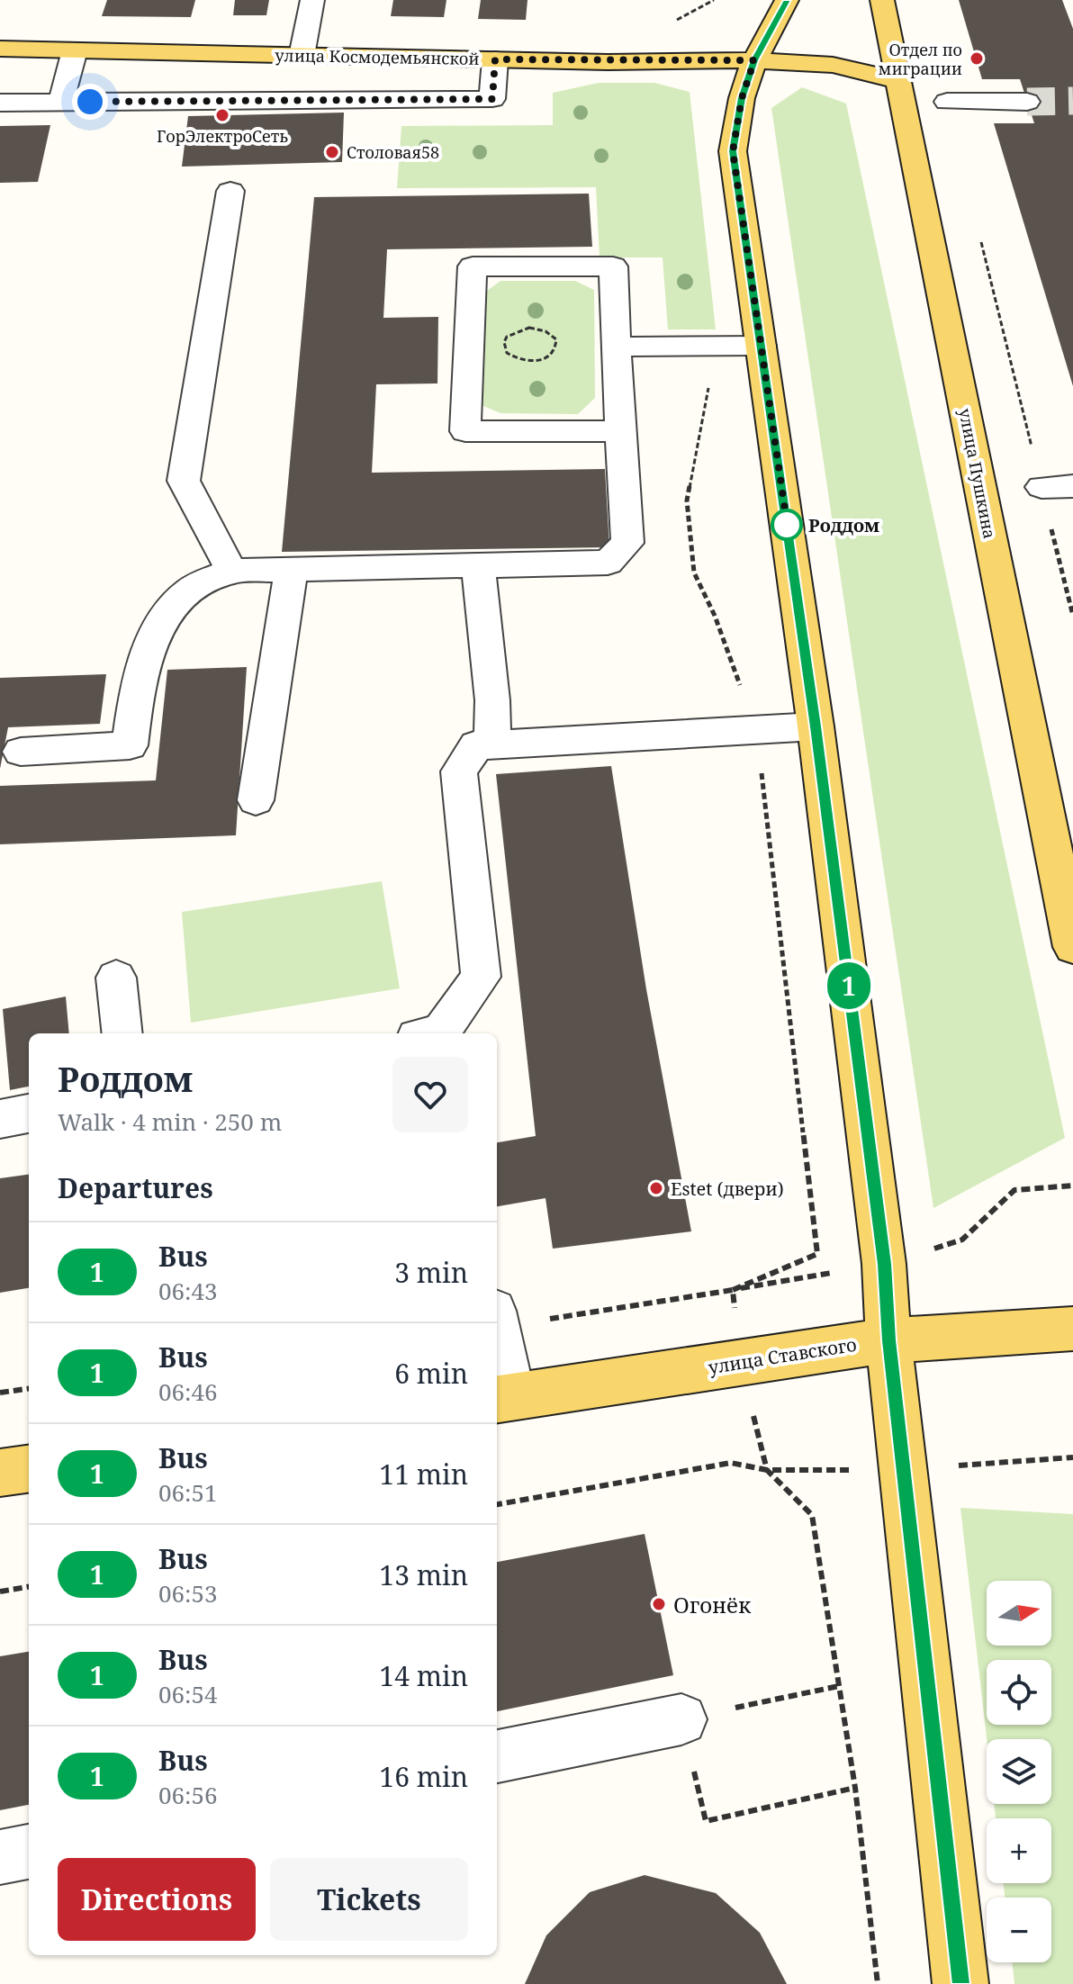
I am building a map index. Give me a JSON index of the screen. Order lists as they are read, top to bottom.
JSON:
{
  "streets": {
    "main road": ["улица Космодемьянской", "улица Пушкина", "улица Ставского"]
  },
  "crossings": [
    ["улица Космодемьянской", "улица Пушкина"]
  ],
  "places": [
    "Отдел по миграции",
    "ГорЭлектроСеть",
    "Столовая58",
    "Роддом",
    "Estet (двери)",
    "Огонёк"
  ],
  "lines": ["bus line 1"],
  "north": "right",
  "page": {
    "on_map": "1",
    "heading": [
      ["Роддом", "Walk · 4 min · 250 m"],
      "Departures"
    ],
    "list": [
      {
        "mark": "1",
        "name": "Bus",
        "note": "06:43",
        "value": "3 min"
      },
      {
        "mark": "1",
        "name": "Bus",
        "note": "06:46",
        "value": "6 min"
      },
      {
        "mark": "1",
        "name": "Bus",
        "note": "06:51",
        "value": "11 min"
      },
      {
        "mark": "1",
        "name": "Bus",
        "note": "06:53",
        "value": "13 min"
      },
      {
        "mark": "1",
        "name": "Bus",
        "note": "06:54",
        "value": "14 min"
      },
      {
        "mark": "1",
        "name": "Bus",
        "note": "06:56",
        "value": "16 min"
      }
    ],
    "map_buttons": ["+", "−"],
    "buttons": ["Directions", "Tickets"]
  }
}
